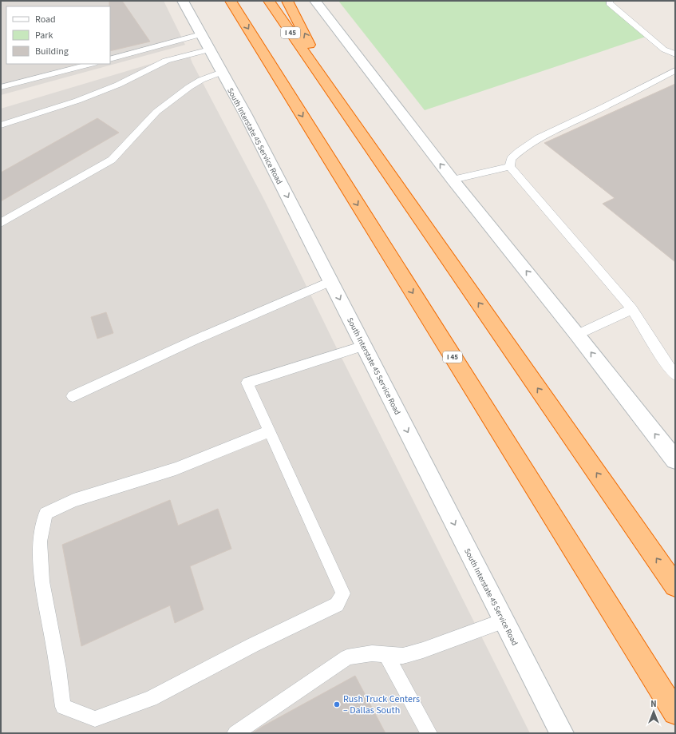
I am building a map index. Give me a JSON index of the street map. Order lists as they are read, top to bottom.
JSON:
{
  "streets": {
    "highway": ["I 45"],
    "main road": ["South Interstate 45 Service Road"]
  },
  "places": ["Rush Truck Centers – Dallas South"],
  "legend": ["Road", "Park", "Building"],
  "north": "top"
}
